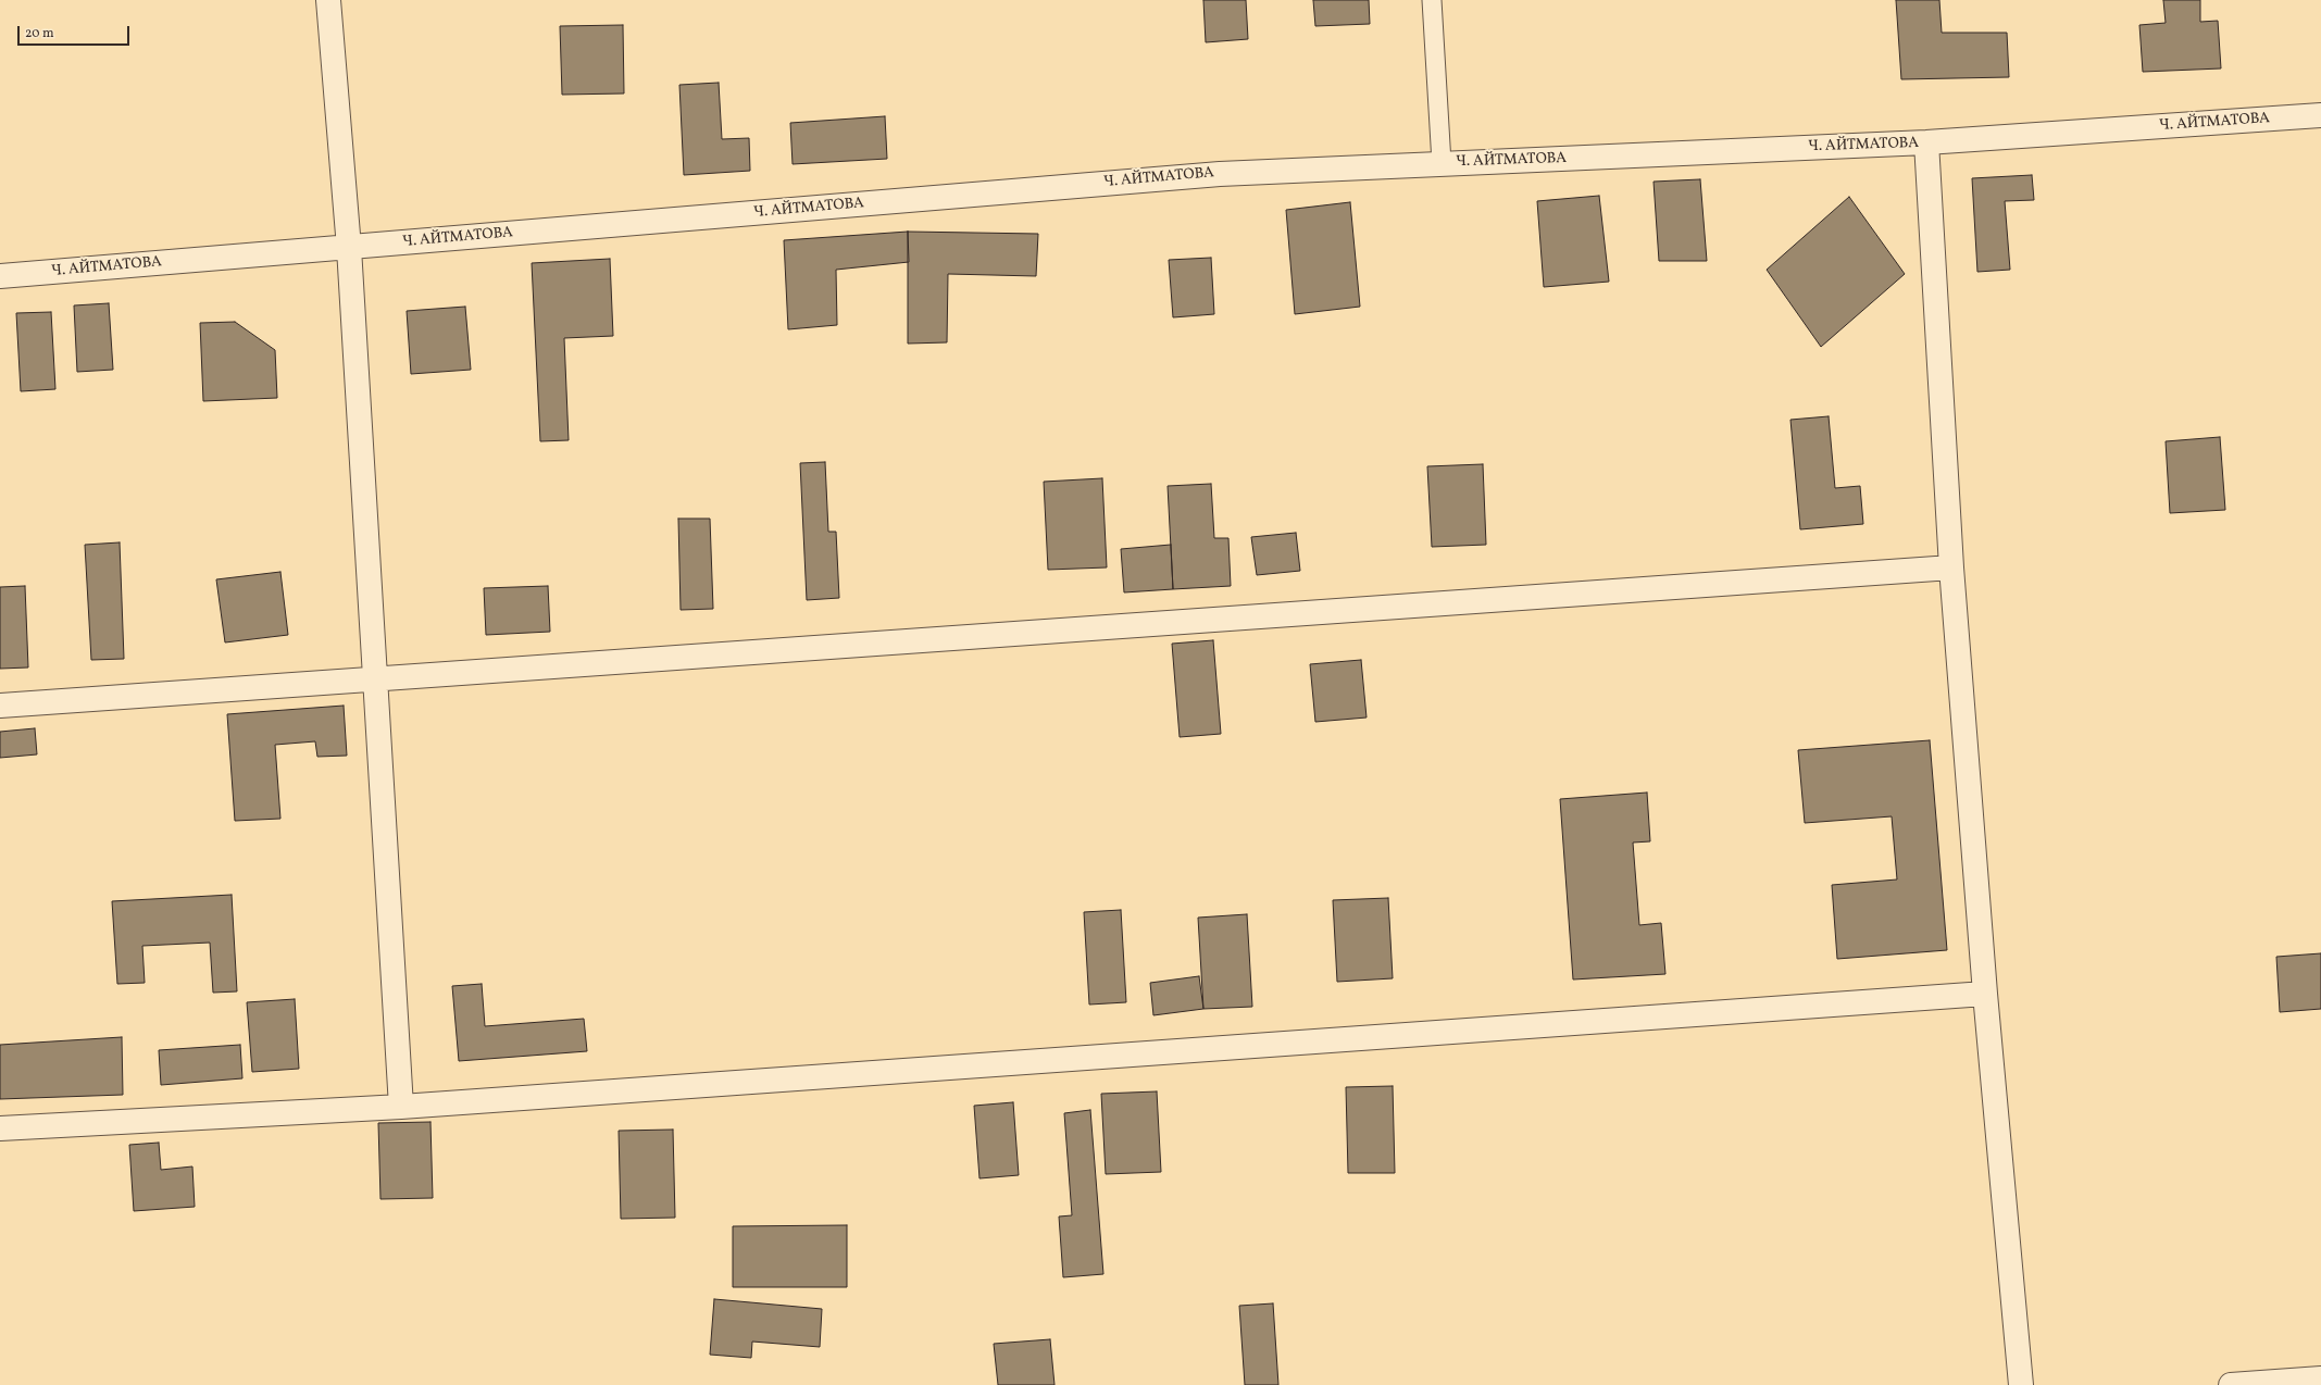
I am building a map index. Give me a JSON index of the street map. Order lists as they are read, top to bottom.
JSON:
{
  "streets": {
    "street": ["Ч. АЙТМАТОВА"]
  },
  "scale_bar": "20 m"
}
